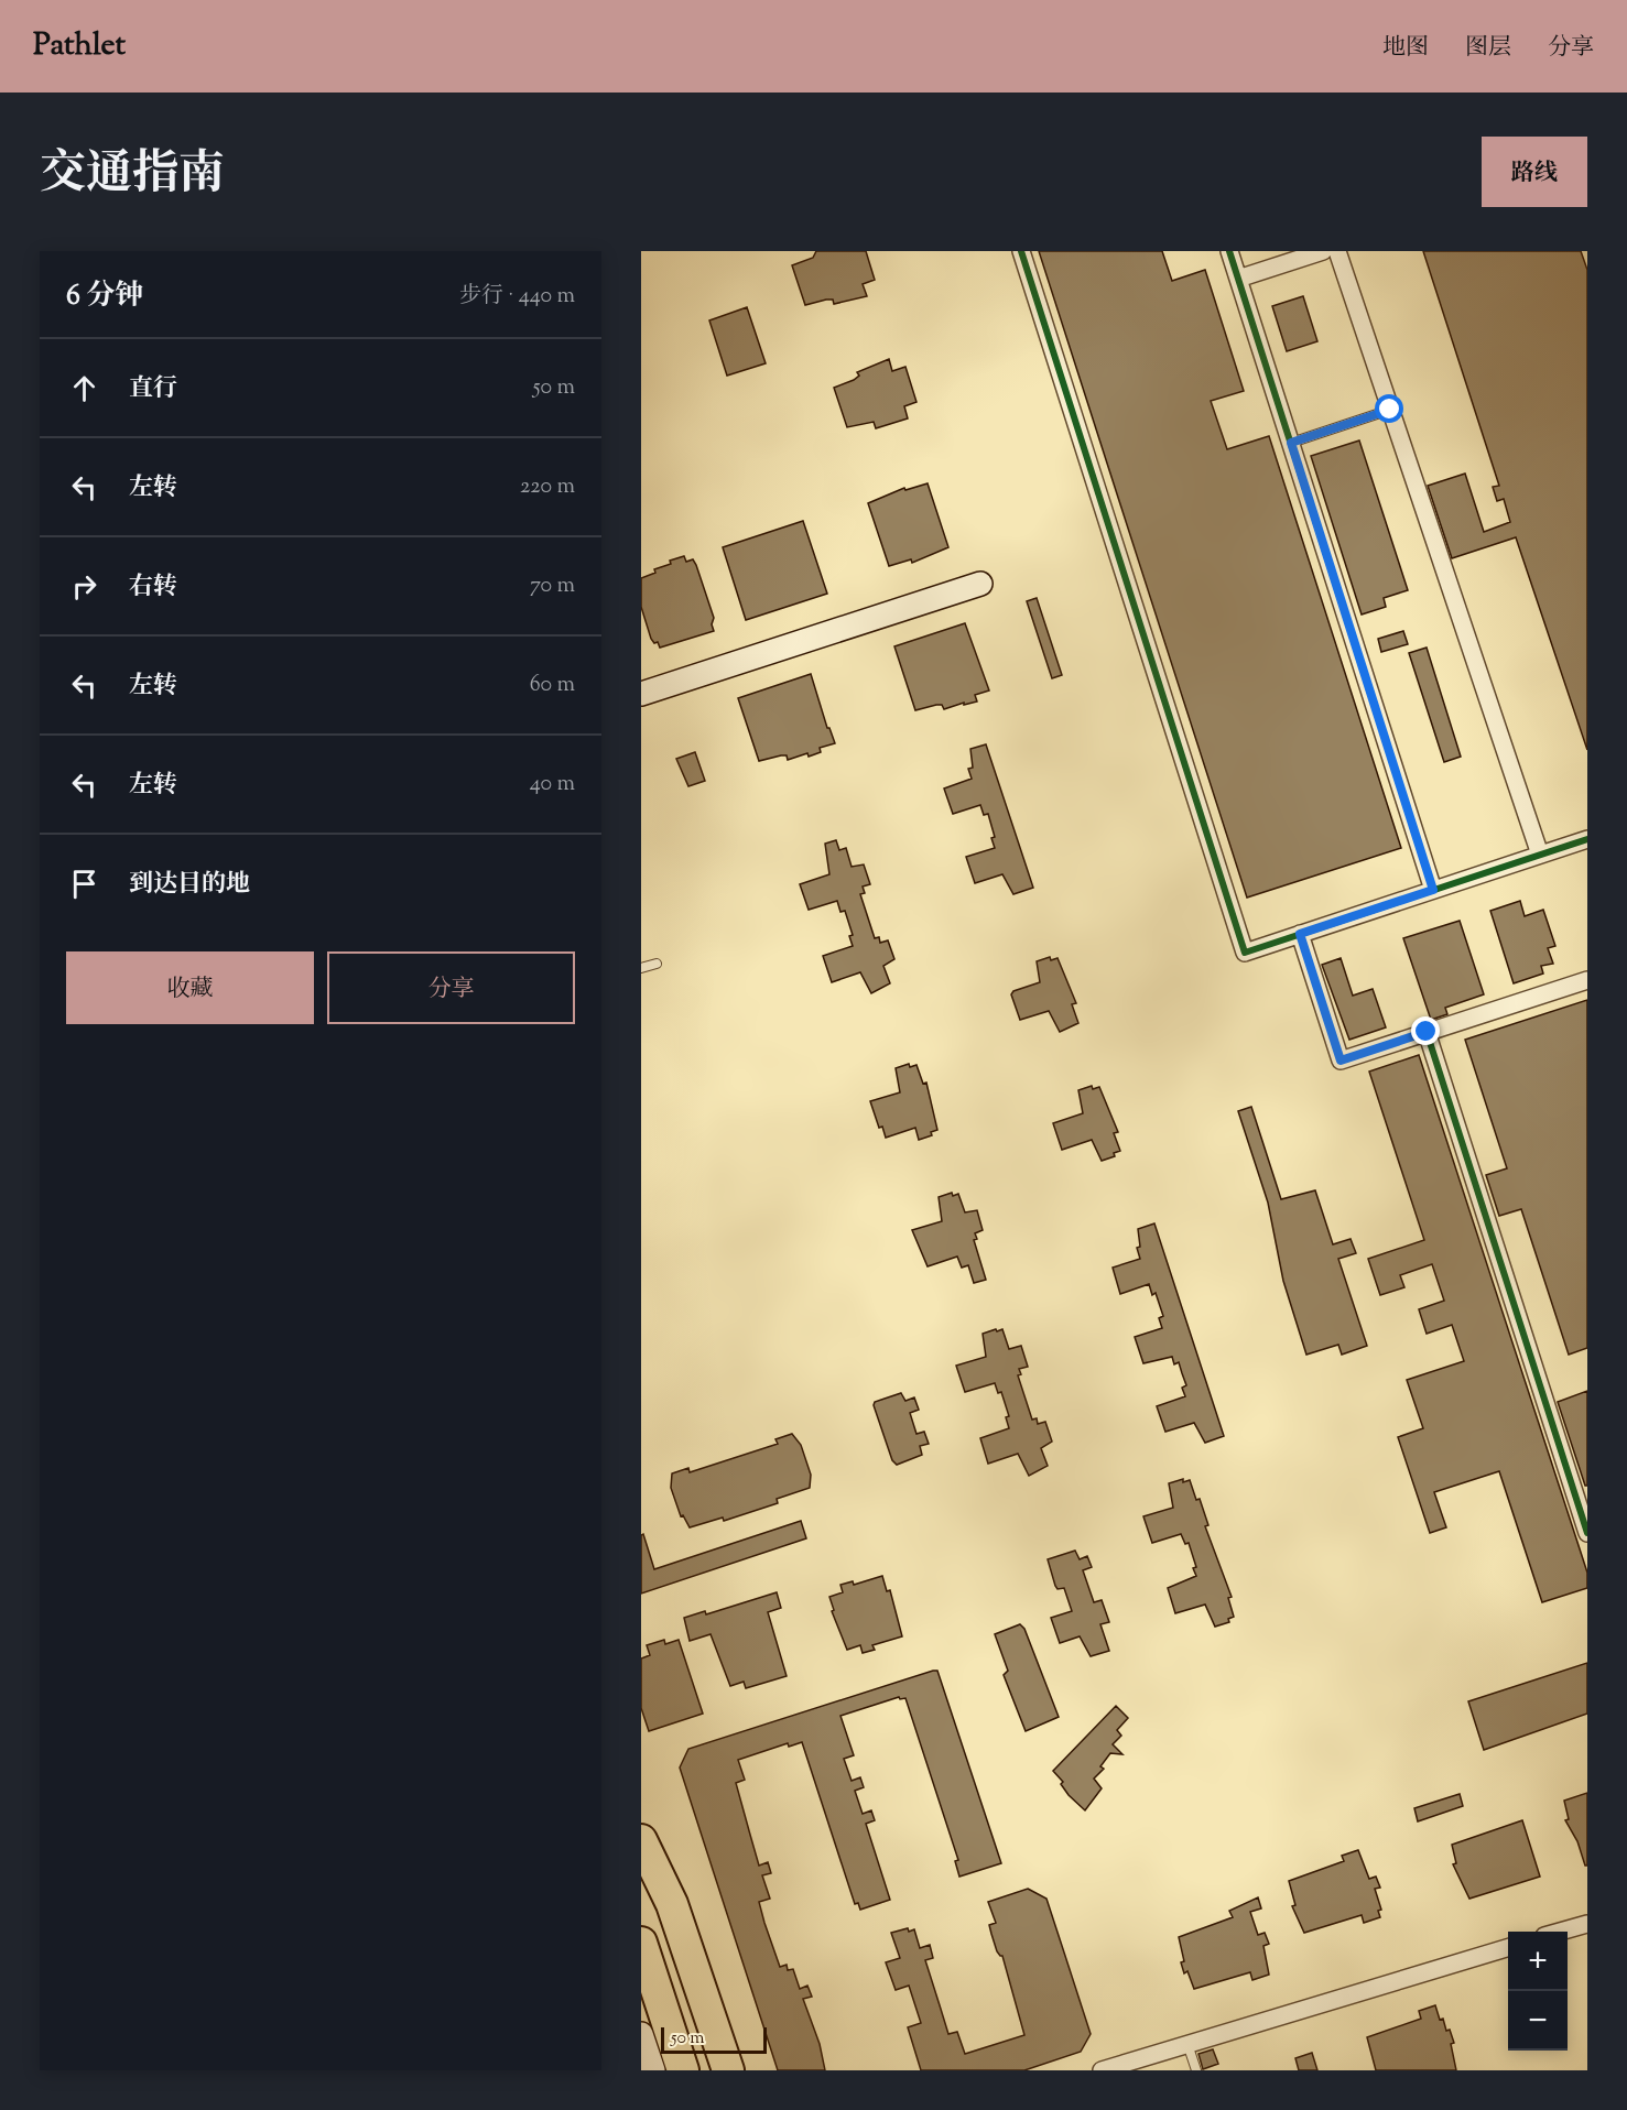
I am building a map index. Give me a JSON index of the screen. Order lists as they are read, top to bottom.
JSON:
{
  "scale_bar": "50 m",
  "page": {
    "header": "Pathlet",
    "nav": ["地图", "图层", "分享"],
    "title": "交通指南",
    "buttons": [
      "路线",
      ["收藏", "分享"]
    ],
    "heading": ["6 分钟", "步行 · 440 m"],
    "list": [
      ["直行", "50 m"],
      ["左转", "220 m"],
      ["右转", "70 m"],
      ["左转", "60 m"],
      ["左转", "40 m"],
      "到达目的地"
    ],
    "map_buttons": ["+", "−"],
    "scale": "50 m"
  }
}
